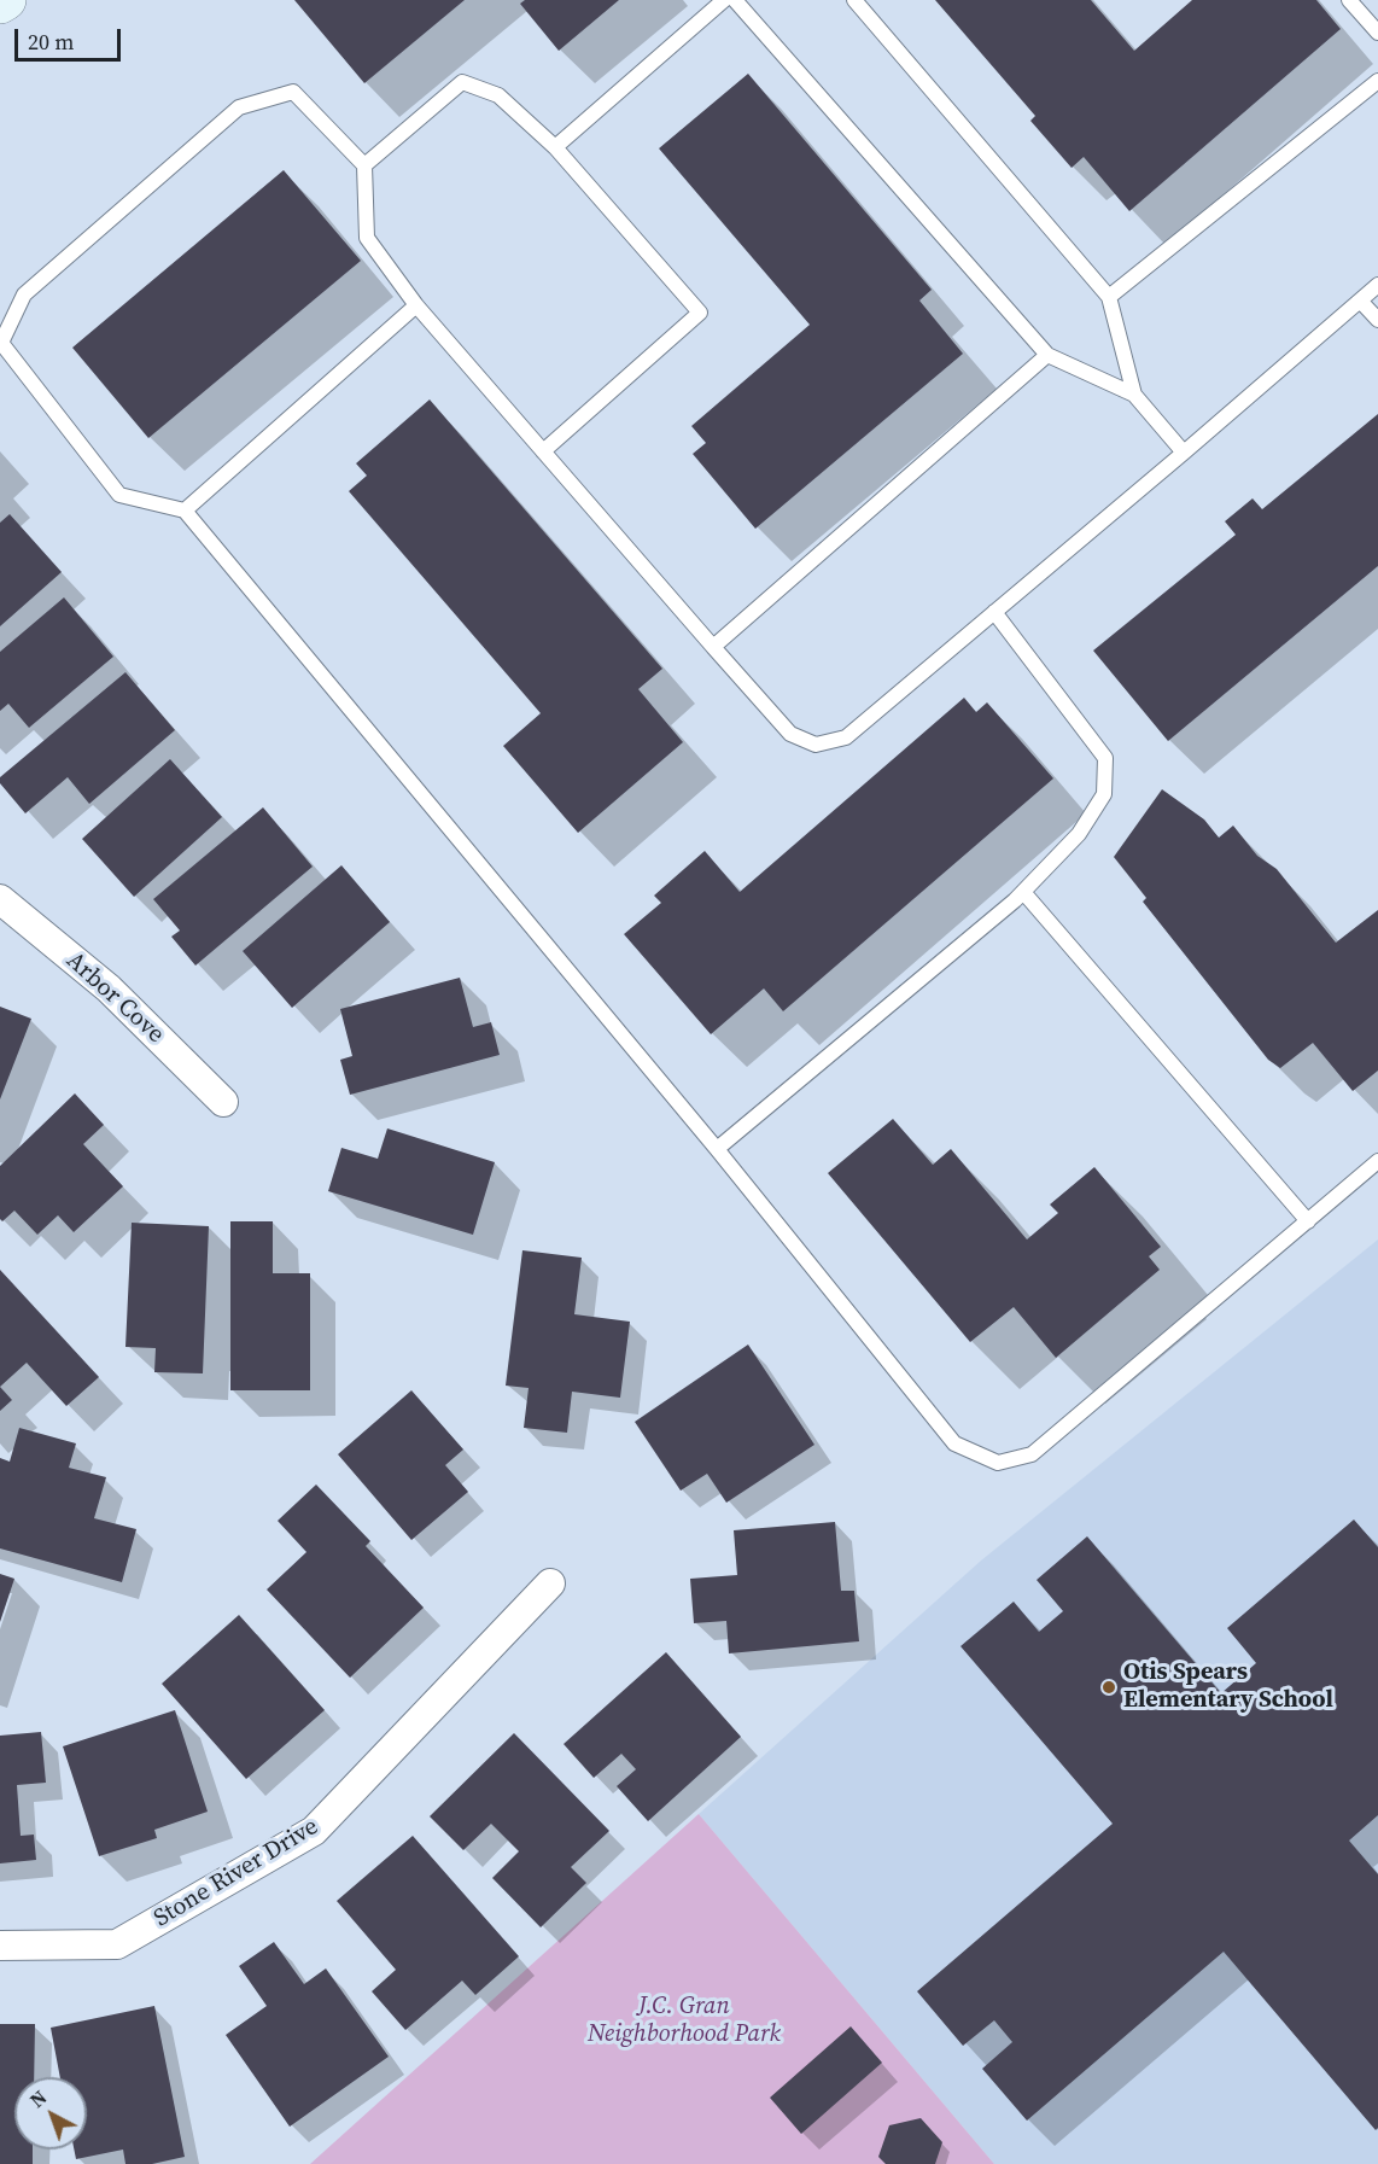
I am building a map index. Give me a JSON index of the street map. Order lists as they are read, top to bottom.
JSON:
{
  "streets": {
    "street": ["Arbor Cove", "Stone River Drive"]
  },
  "parks": ["J.C. Gran Neighborhood Park"],
  "places": ["Otis Spears Elementary School"],
  "scale_bar": "20 m",
  "north": "top left"
}
